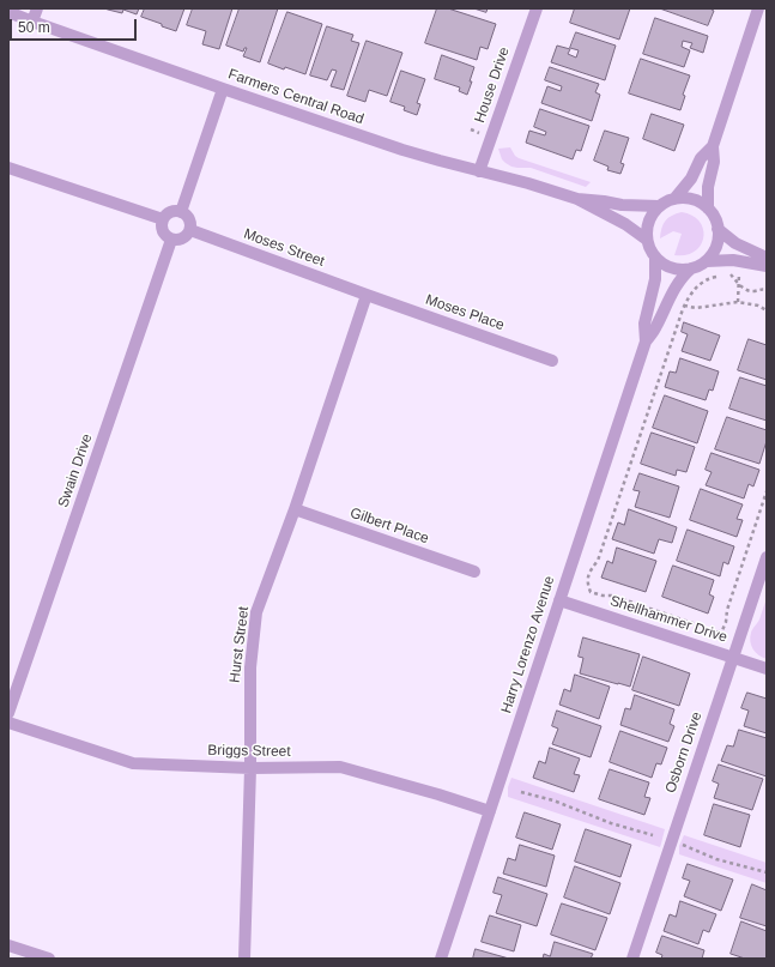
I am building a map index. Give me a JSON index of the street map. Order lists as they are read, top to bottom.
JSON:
{
  "streets": {
    "street": [
      "House Drive",
      "Farmers Central Road",
      "Moses Street",
      "Moses Place",
      "Swain Drive",
      "Gilbert Place",
      "Shellhammer Drive",
      "Hurst Street",
      "Harry Lorenzo Avenue",
      "Briggs Street",
      "Osborn Drive"
    ]
  },
  "crossings": [
    ["House Drive", "Farmers Central Road"],
    ["Farmers Central Road", "Harry Lorenzo Avenue"],
    ["Moses Street", "Moses Place"],
    ["Moses Street", "Swain Drive"],
    ["Moses Street", "Hurst Street"],
    ["Moses Place", "Hurst Street"],
    ["Gilbert Place", "Hurst Street"],
    ["Shellhammer Drive", "Harry Lorenzo Avenue"],
    ["Shellhammer Drive", "Osborn Drive"],
    ["Hurst Street", "Briggs Street"],
    ["Harry Lorenzo Avenue", "Briggs Street"]
  ],
  "scale_bar": "50 m"
}
